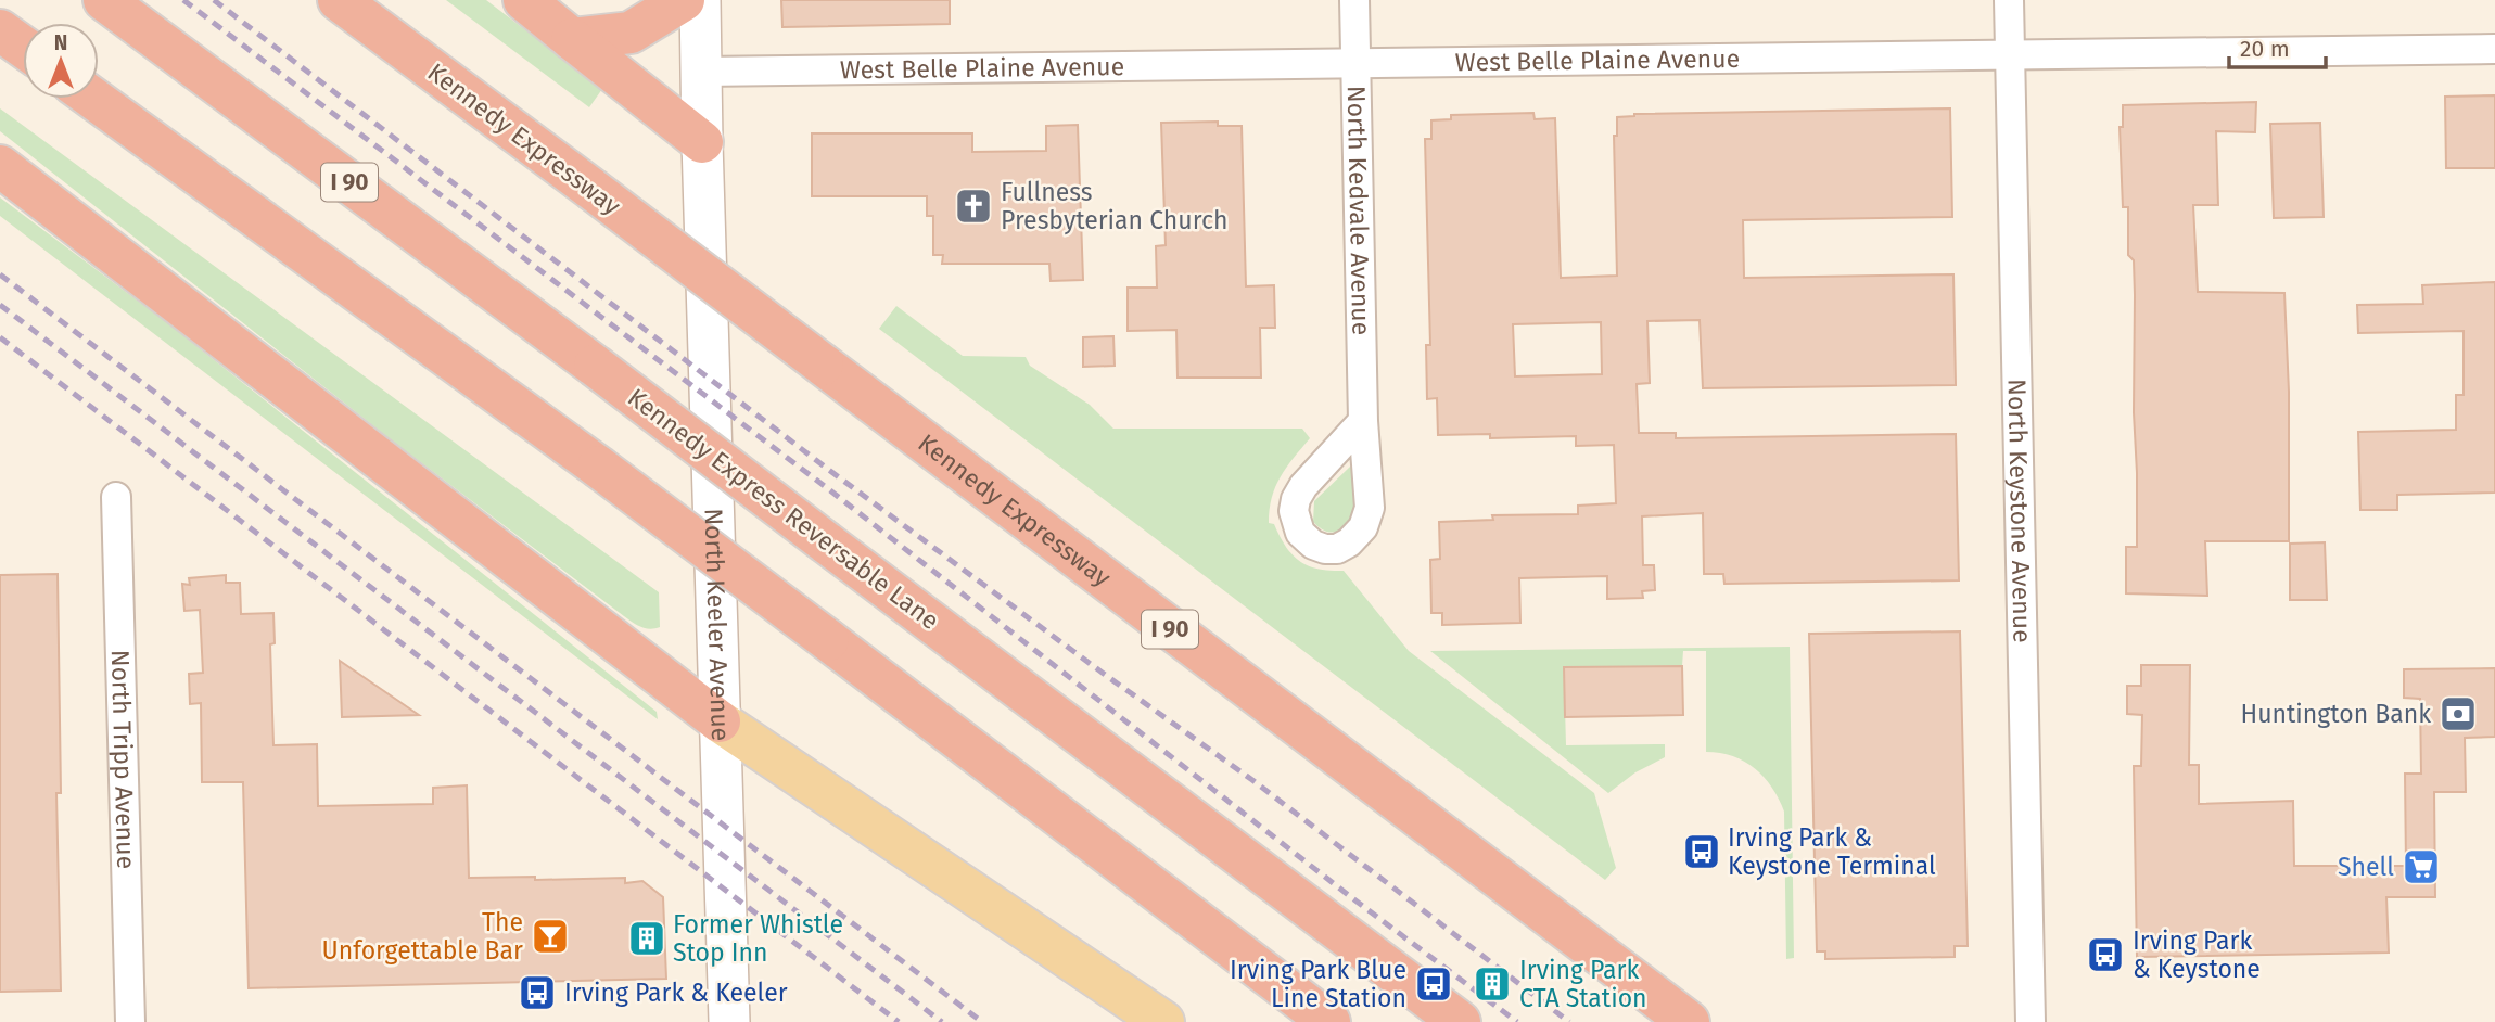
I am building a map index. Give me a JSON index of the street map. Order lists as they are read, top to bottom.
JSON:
{
  "streets": {
    "highway": ["Kennedy Expressway", "I 90", "Kennedy Express Reversable Lane"],
    "street": [
      "West Belle Plaine Avenue",
      "North Kedvale Avenue",
      "North Keystone Avenue",
      "North Keeler Avenue",
      "North Tripp Avenue"
    ]
  },
  "crossings": [
    ["West Belle Plaine Avenue", "North Kedvale Avenue"],
    ["West Belle Plaine Avenue", "North Keystone Avenue"],
    ["West Belle Plaine Avenue", "North Keeler Avenue"]
  ],
  "places": {
    "church": ["Fullness Presbyterian Church"],
    "bank": ["Huntington Bank"],
    "bus stop": [
      "Irving Park & Keystone Terminal",
      "Irving Park & Keystone",
      "Irving Park Blue Line Station",
      "Irving Park & Keeler"
    ],
    "supermarket": ["Shell"],
    "bar": ["The Unforgettable Bar"],
    "building": ["Former Whistle Stop Inn", "Irving Park CTA Station"]
  },
  "scale_bar": "20 m",
  "north": "top"
}
